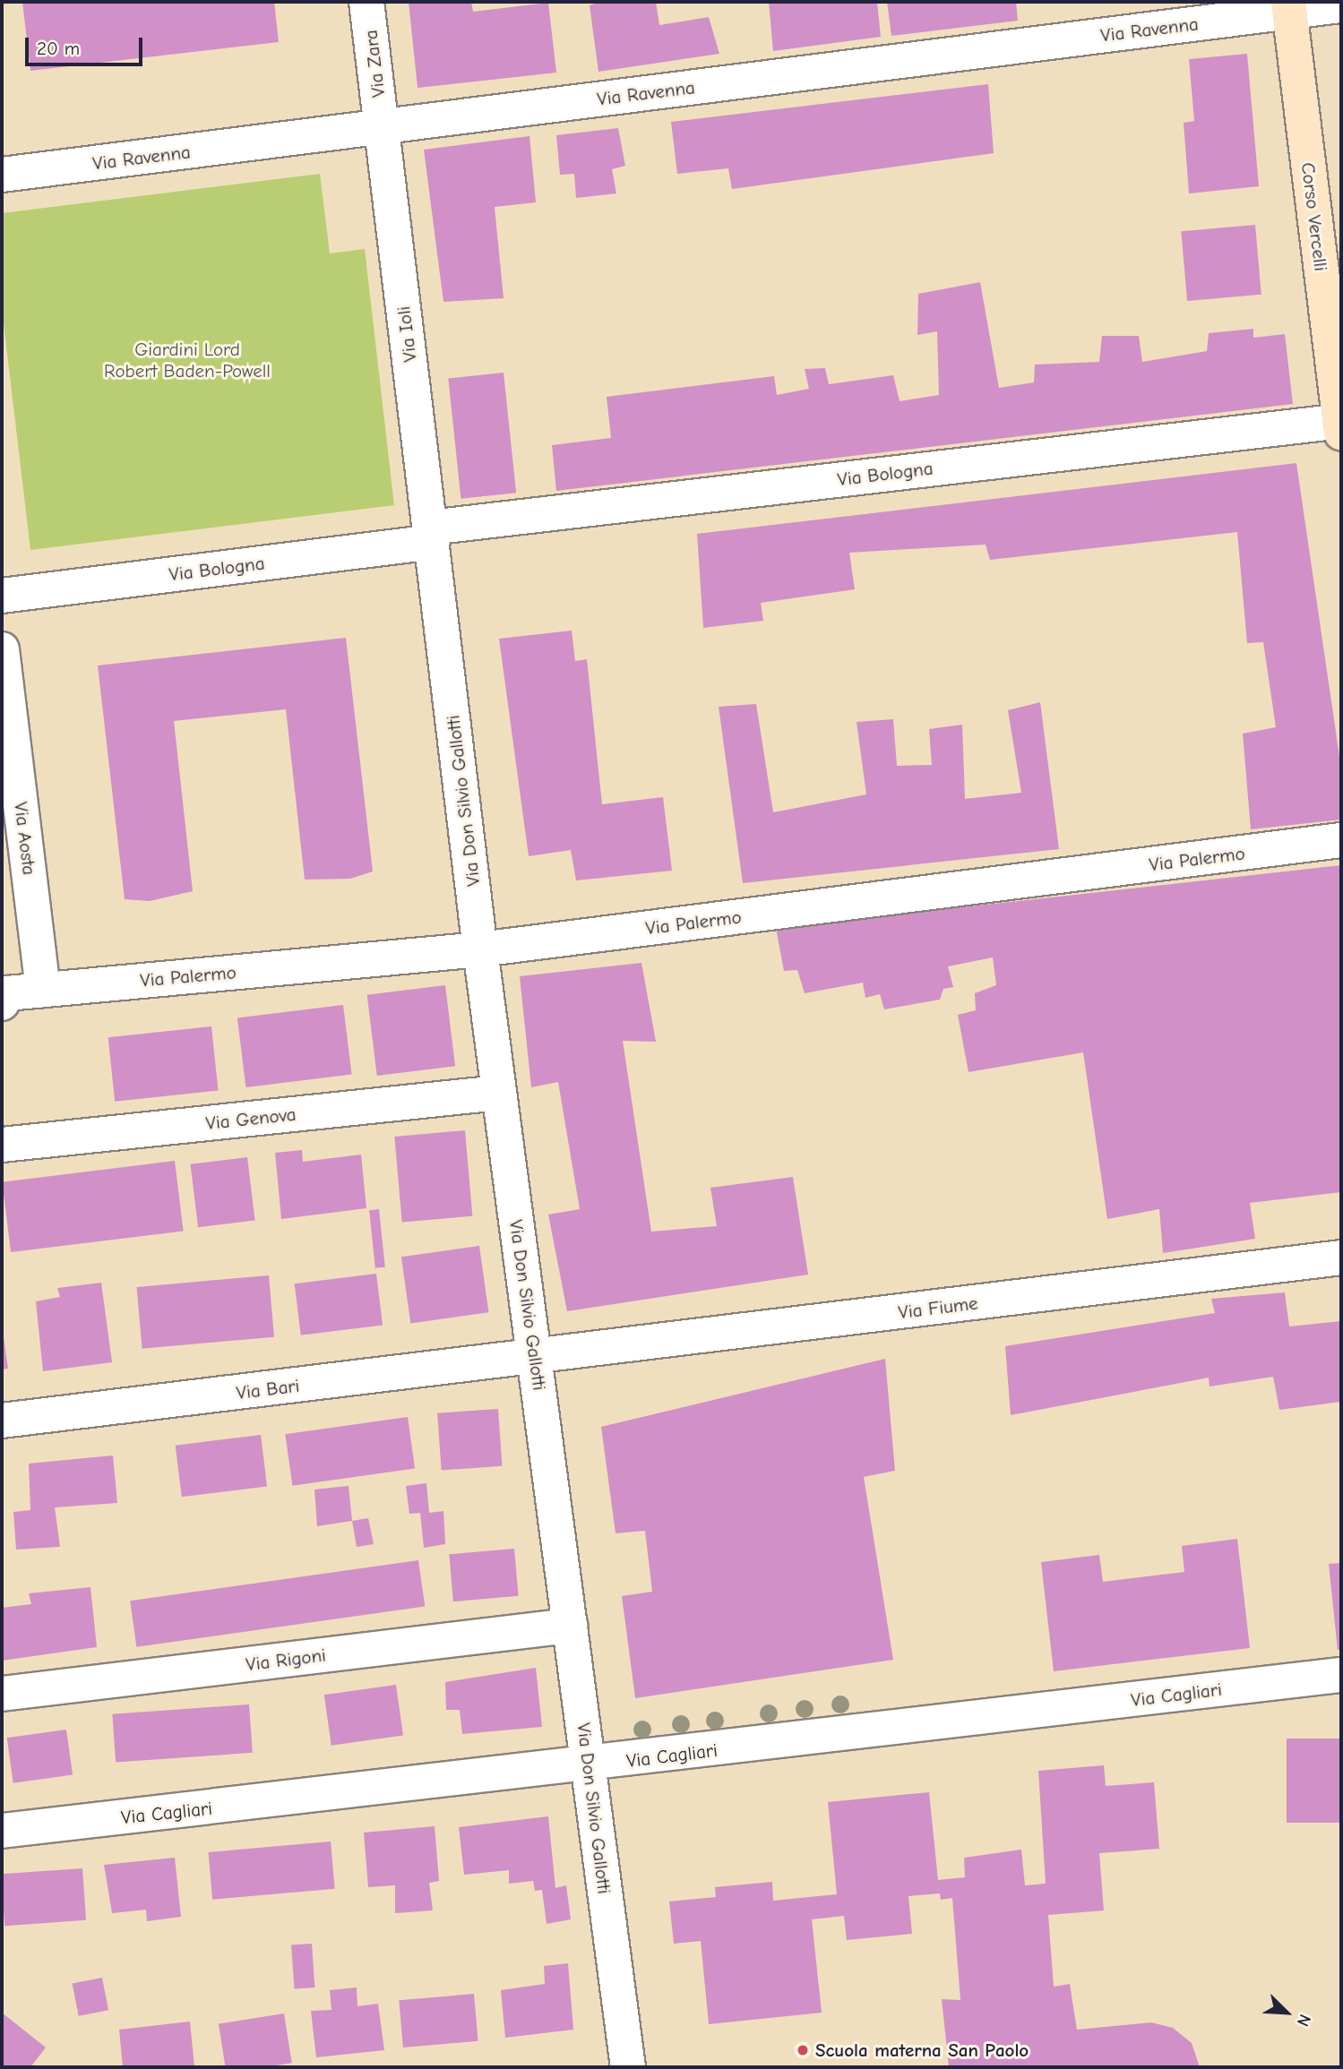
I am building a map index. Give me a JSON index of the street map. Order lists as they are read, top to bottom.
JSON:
{
  "streets": {
    "main road": ["Corso Vercelli"],
    "street": [
      "Via Ravenna",
      "Via Zara",
      "Via Ioli",
      "Via Bologna",
      "Via Don Silvio Gallotti",
      "Via Aosta",
      "Via Palermo",
      "Via Genova",
      "Via Fiume",
      "Via Bari",
      "Via Rigoni",
      "Via Cagliari"
    ]
  },
  "crossings": [
    ["Via Ravenna", "Via Zara"],
    ["Via Ravenna", "Corso Vercelli"],
    ["Via Ravenna", "Via Ioli"],
    ["Via Zara", "Via Ioli"],
    ["Corso Vercelli", "Via Bologna"],
    ["Via Ioli", "Via Bologna"],
    ["Via Ioli", "Via Don Silvio Gallotti"],
    ["Via Bologna", "Via Don Silvio Gallotti"],
    ["Via Don Silvio Gallotti", "Via Palermo"],
    ["Via Don Silvio Gallotti", "Via Genova"],
    ["Via Don Silvio Gallotti", "Via Fiume"],
    ["Via Don Silvio Gallotti", "Via Bari"],
    ["Via Don Silvio Gallotti", "Via Rigoni"],
    ["Via Don Silvio Gallotti", "Via Cagliari"],
    ["Via Aosta", "Via Palermo"],
    ["Via Fiume", "Via Bari"]
  ],
  "parks": ["Giardini Lord Robert Baden-Powell"],
  "places": ["Scuola materna San Paolo"],
  "scale_bar": "20 m",
  "north": "bottom right"
}
